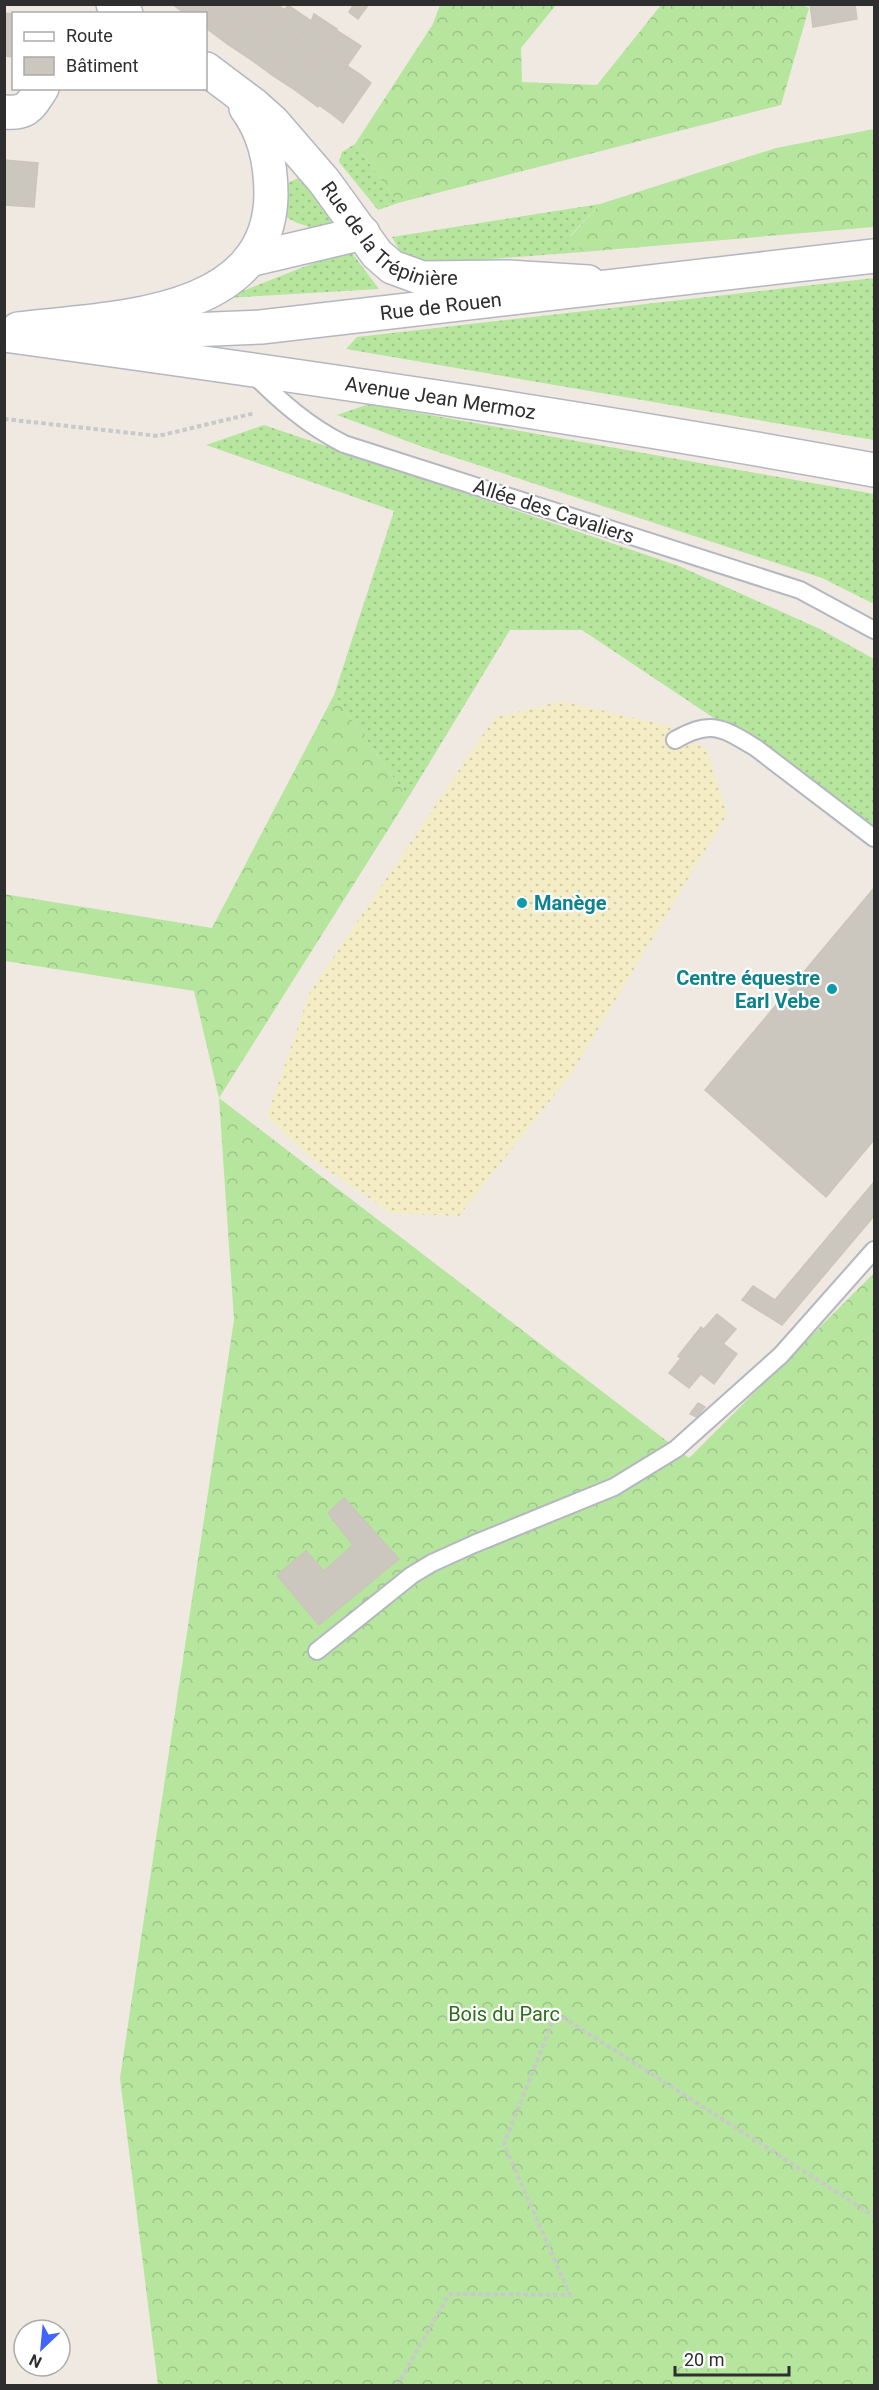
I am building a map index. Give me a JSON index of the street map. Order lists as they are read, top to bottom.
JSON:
{
  "streets": {
    "main road": ["Rue de la Trépinière", "Rue de Rouen", "Avenue Jean Mermoz"],
    "lane": ["Allée des Cavaliers"]
  },
  "crossings": [
    ["Rue de la Trépinière", "Rue de Rouen"],
    ["Rue de la Trépinière", "Avenue Jean Mermoz"],
    ["Rue de Rouen", "Avenue Jean Mermoz"],
    ["Avenue Jean Mermoz", "Allée des Cavaliers"]
  ],
  "parks": ["Bois du Parc"],
  "places": ["Manège", "Centre équestre Earl Vebe"],
  "legend": ["Route", "Bâtiment"],
  "scale_bar": "20 m",
  "north": "bottom left"
}
